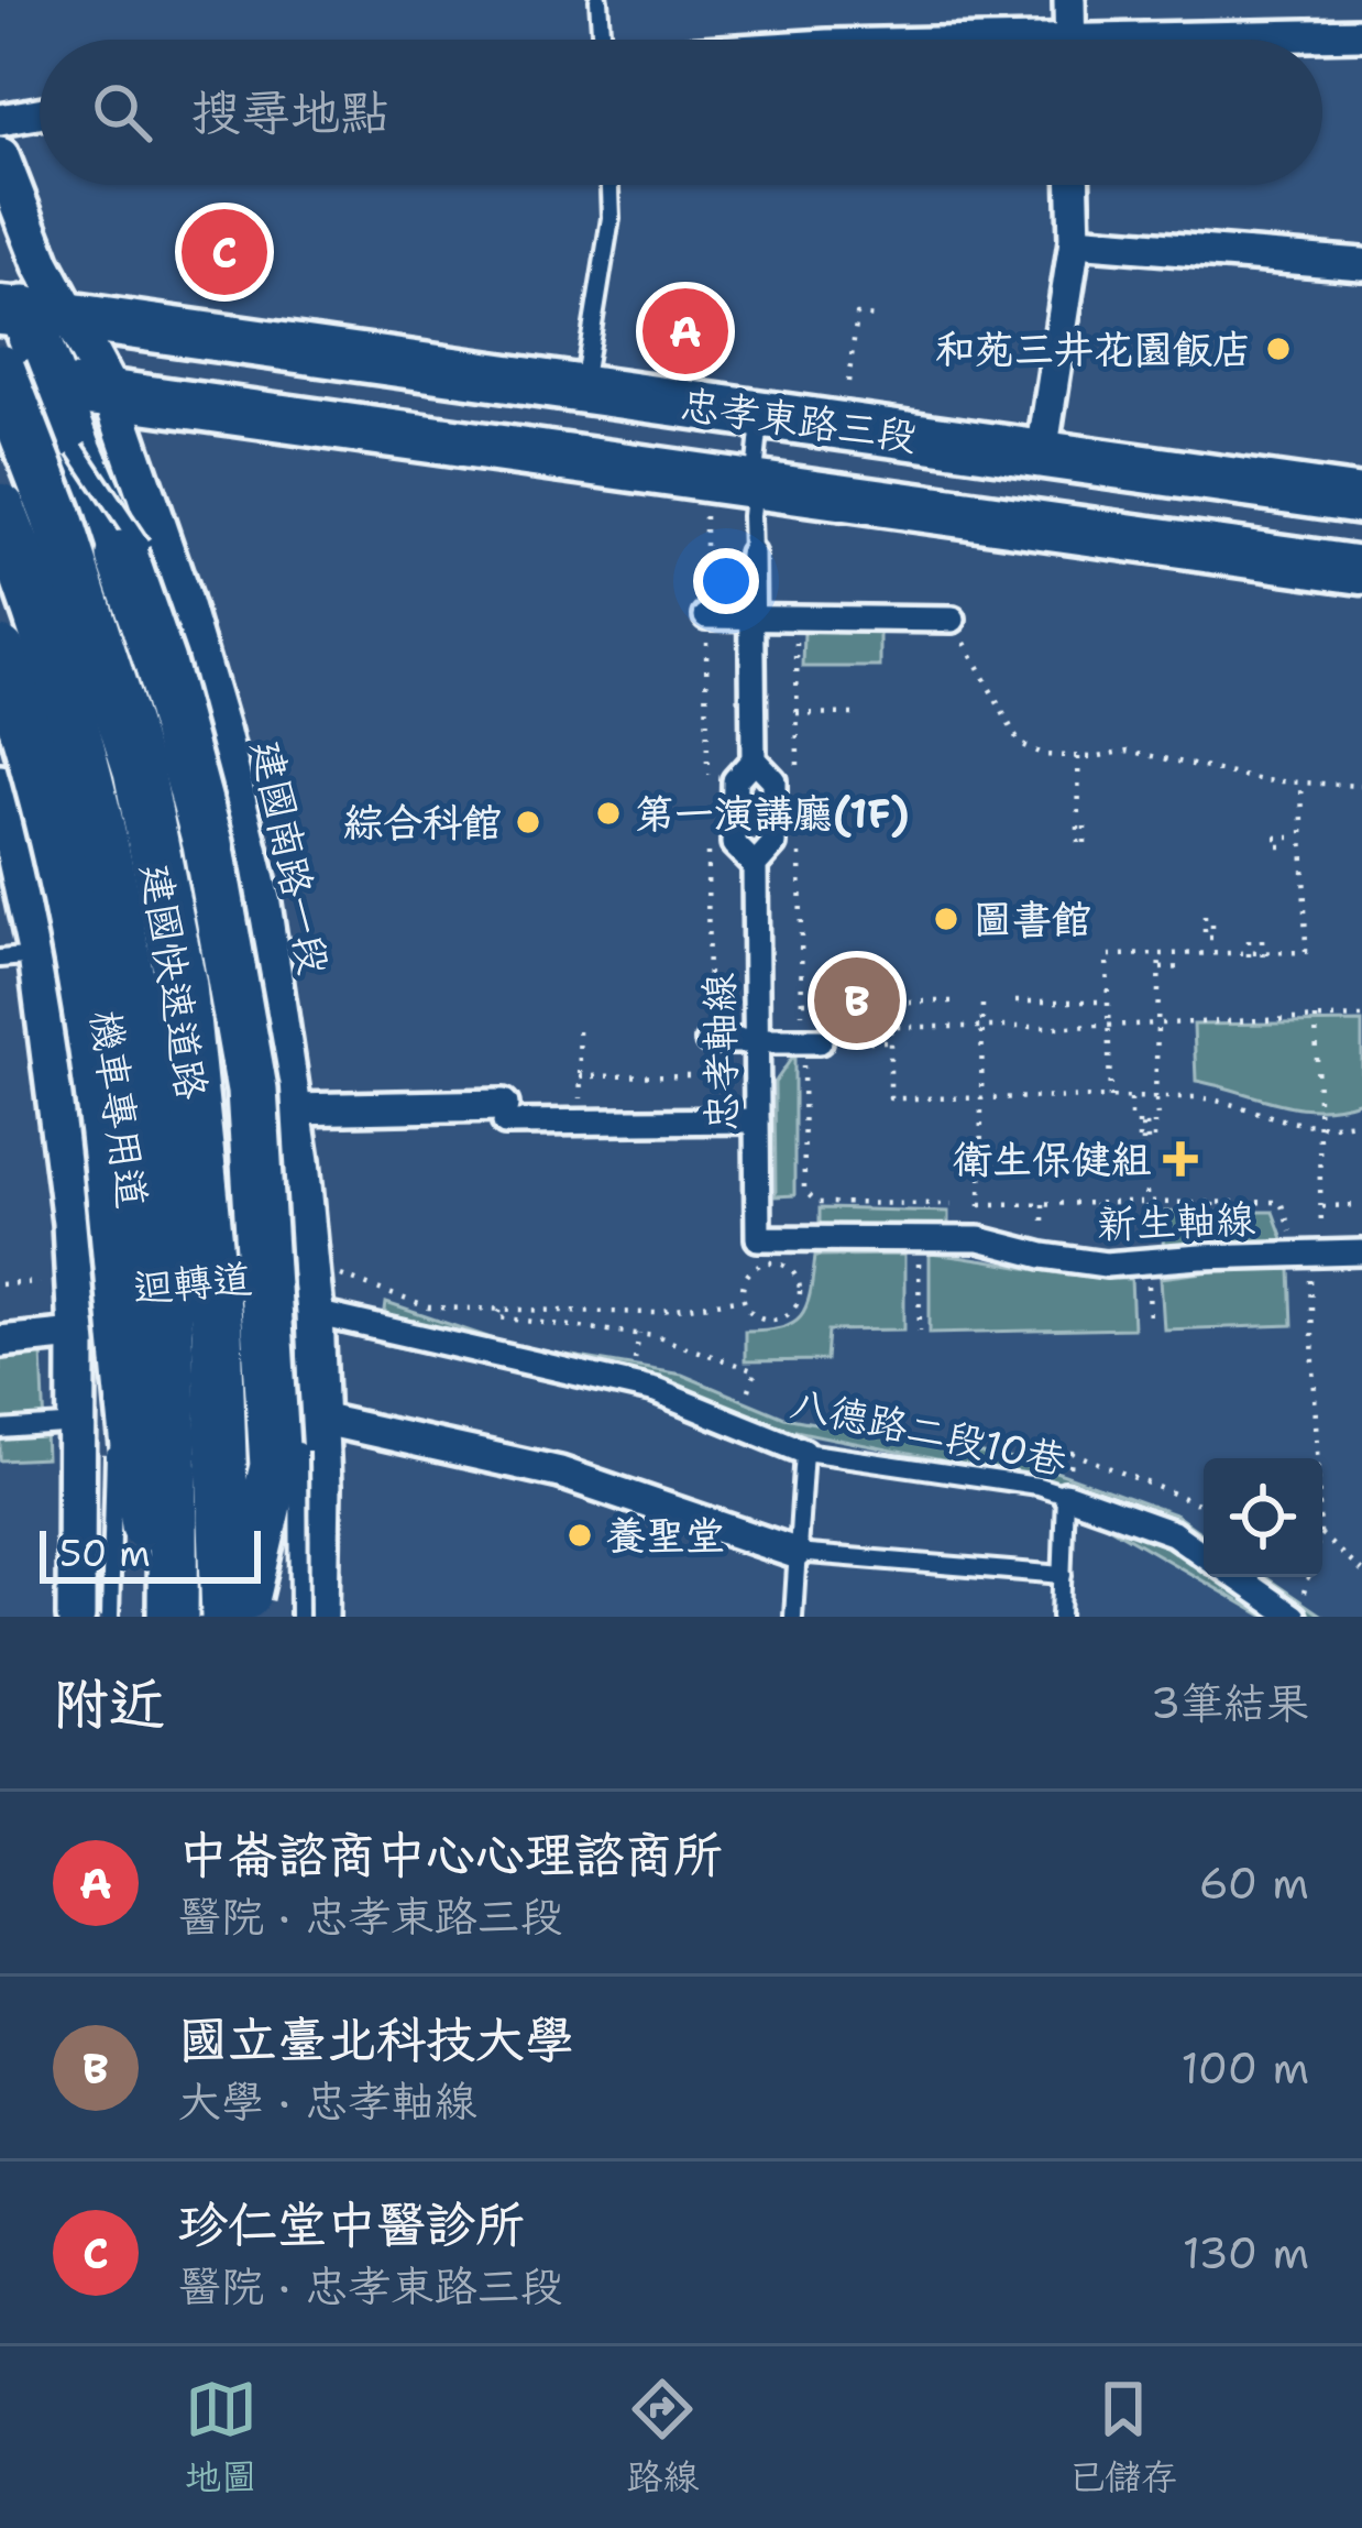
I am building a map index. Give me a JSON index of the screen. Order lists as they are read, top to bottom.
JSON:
{
  "streets": {
    "highway": ["建國快速道路"],
    "main road": ["忠孝東路三段"],
    "street": [
      "建國南路一段",
      "忠孝軸線",
      "新生軸線",
      "迴轉道",
      "八德路二段10巷"
    ],
    "lane": ["機車專用道"]
  },
  "crossings": [
    ["忠孝東路三段", "建國南路一段"],
    ["建國南路一段", "迴轉道"],
    ["建國南路一段", "八德路二段10巷"],
    ["忠孝軸線", "新生軸線"],
    ["迴轉道", "八德路二段10巷"]
  ],
  "places": {
    "other": [
      "和苑三井花園飯店",
      "第一演講廳(1F)",
      "綜合科館",
      "圖書館",
      "養聖堂"
    ],
    "health": ["衛生保健組"]
  },
  "scale_bar": "50 m",
  "page": {
    "search": "搜尋地點",
    "pins": ["C", "A", "B"],
    "scale": "50 m",
    "heading": ["附近", "3筆結果"],
    "list": [
      {
        "mark": "A",
        "name": "中崙諮商中心心理諮商所",
        "note": "醫院 · 忠孝東路三段",
        "value": "60 m"
      },
      {
        "mark": "B",
        "name": "國立臺北科技大學",
        "note": "大學 · 忠孝軸線",
        "value": "100 m"
      },
      {
        "mark": "C",
        "name": "珍仁堂中醫診所",
        "note": "醫院 · 忠孝東路三段",
        "value": "130 m"
      }
    ],
    "nav": ["地圖", "路線", "已儲存"]
  }
}
